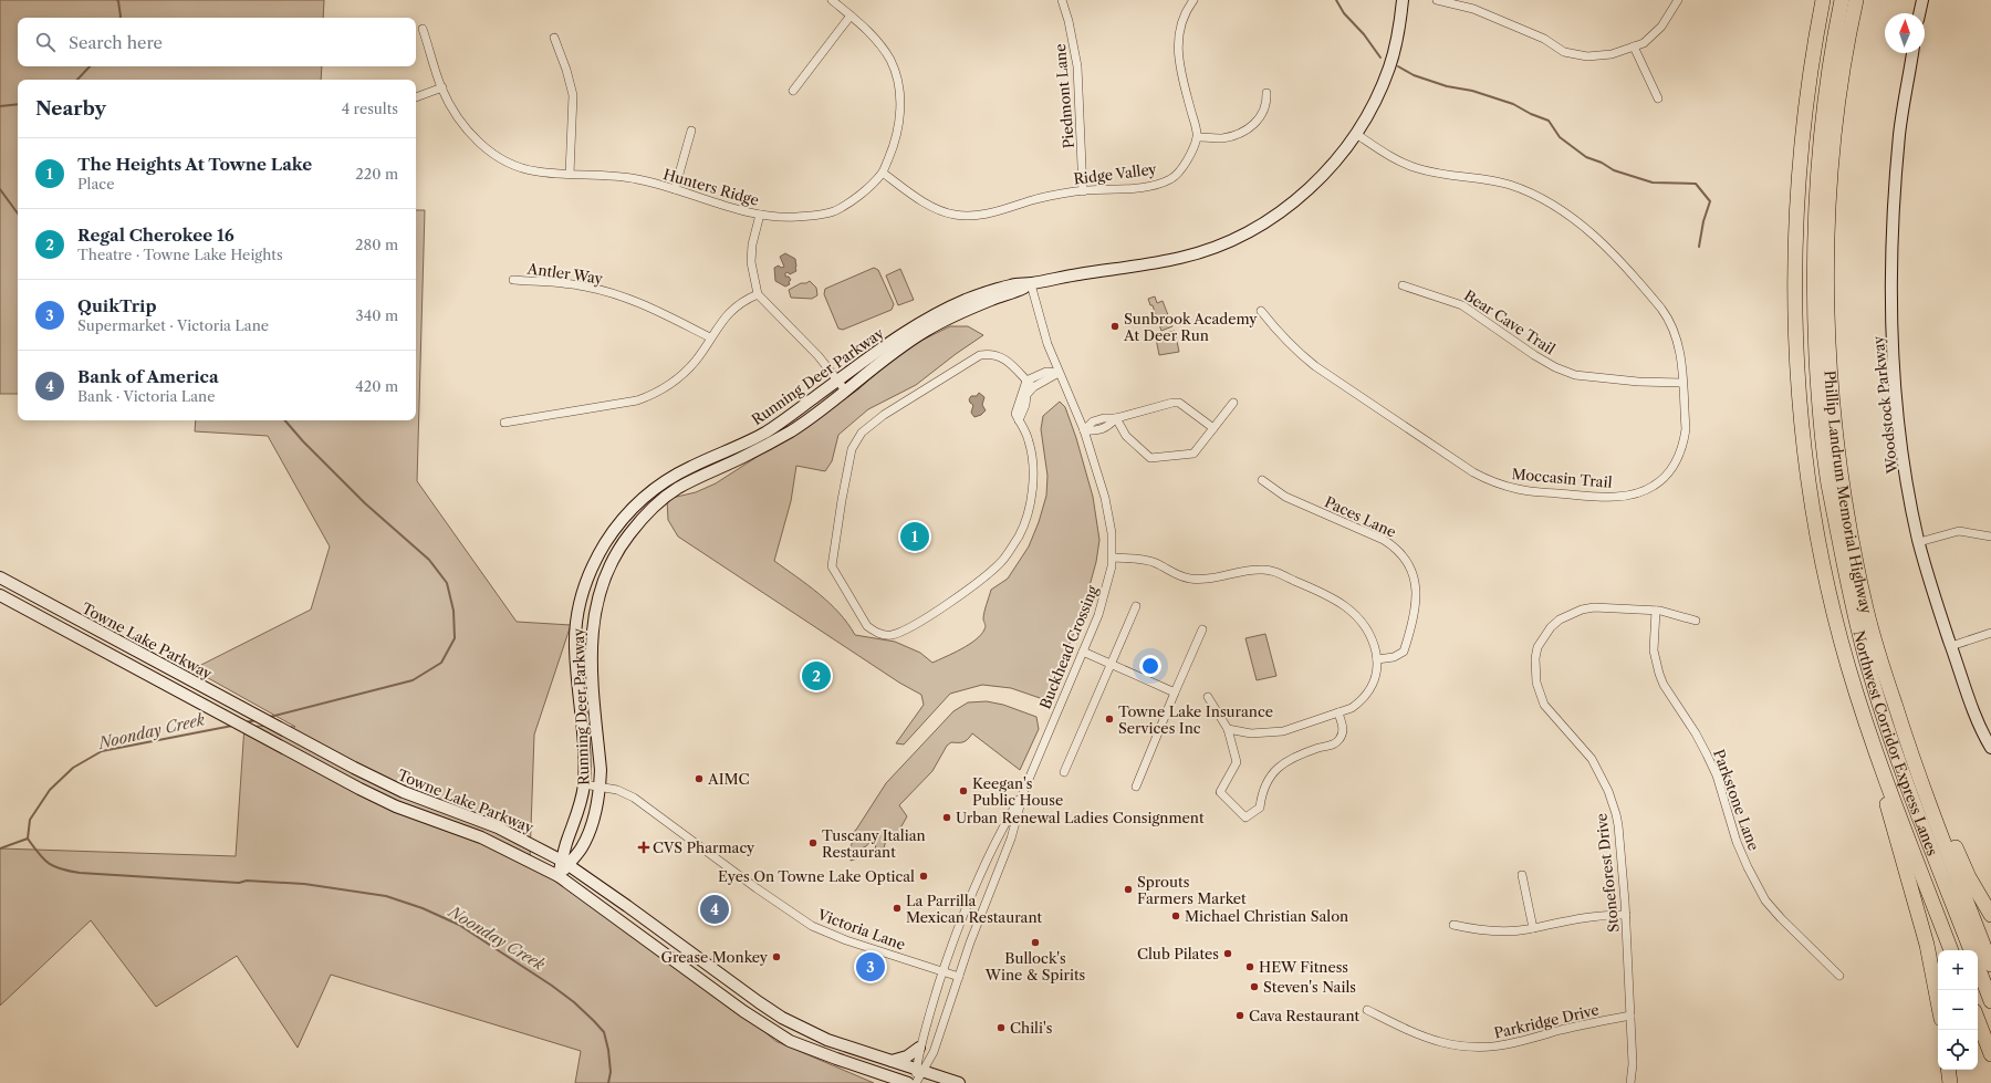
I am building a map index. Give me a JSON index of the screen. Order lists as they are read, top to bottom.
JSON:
{
  "streets": {
    "highway": ["Phillip Landrum Memorial Highway", "Northwest Corridor Express Lanes"],
    "main road": ["Running Deer Parkway", "Woodstock Parkway", "Towne Lake Parkway"],
    "street": [
      "Piedmont Lane",
      "Ridge Valley",
      "Hunters Ridge",
      "Antler Way",
      "Bear Cave Trail",
      "Moccasin Trail",
      "Paces Lane",
      "Buckhead Crossing",
      "Parkstone Lane",
      "Stoneforest Drive",
      "Victoria Lane",
      "Parkridge Drive"
    ]
  },
  "crossings": [
    ["Piedmont Lane", "Ridge Valley"],
    ["Ridge Valley", "Hunters Ridge"],
    ["Bear Cave Trail", "Moccasin Trail"],
    ["Running Deer Parkway", "Moccasin Trail"],
    ["Running Deer Parkway", "Towne Lake Parkway"],
    ["Running Deer Parkway", "Buckhead Crossing"],
    ["Running Deer Parkway", "Victoria Lane"],
    ["Towne Lake Parkway", "Buckhead Crossing"],
    ["Buckhead Crossing", "Victoria Lane"],
    ["Parkstone Lane", "Stoneforest Drive"],
    ["Stoneforest Drive", "Parkridge Drive"]
  ],
  "water": ["Noonday Creek"],
  "places": {
    "other": [
      "Sunbrook Academy At Deer Run",
      "Towne Lake Insurance Services Inc",
      "AIMC",
      "Keegan's Public House",
      "Urban Renewal Ladies Consignment",
      "Tuscany Italian Restaurant",
      "Eyes On Towne Lake Optical",
      "Sprouts Farmers Market",
      "La Parrilla Mexican Restaurant",
      "Michael Christian Salon",
      "Bullock's Wine & Spirits",
      "Club Pilates",
      "Grease Monkey",
      "HEW Fitness",
      "Steven's Nails",
      "Cava Restaurant",
      "Chili's"
    ],
    "health": ["CVS Pharmacy"]
  },
  "north": "top",
  "page": {
    "search": "Search here",
    "heading": ["Nearby", "4 results"],
    "list": [
      {
        "mark": "1",
        "name": "The Heights At Towne Lake",
        "note": "Place",
        "value": "220 m"
      },
      {
        "mark": "2",
        "name": "Regal Cherokee 16",
        "note": "Theatre · Towne Lake Heights",
        "value": "280 m"
      },
      {
        "mark": "3",
        "name": "QuikTrip",
        "note": "Supermarket · Victoria Lane",
        "value": "340 m"
      },
      {
        "mark": "4",
        "name": "Bank of America",
        "note": "Bank · Victoria Lane",
        "value": "420 m"
      }
    ],
    "pins": [
      "1",
      "2",
      "4",
      "3"
    ],
    "map_buttons": ["+", "−"]
  }
}
